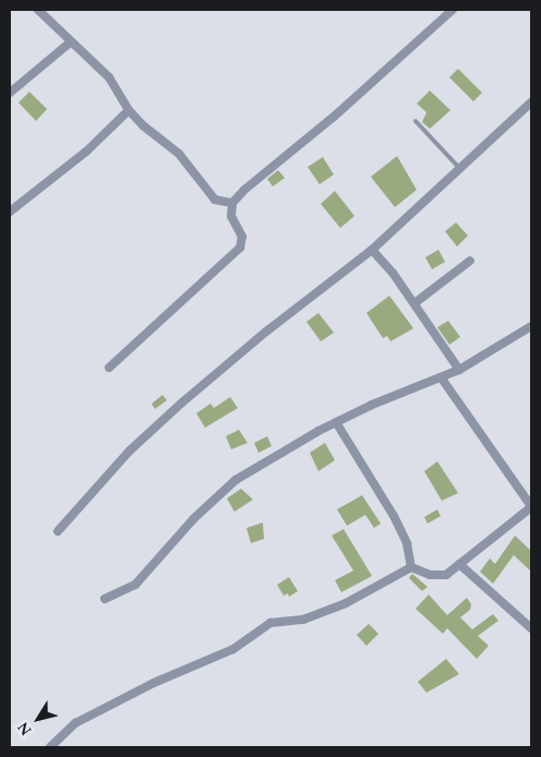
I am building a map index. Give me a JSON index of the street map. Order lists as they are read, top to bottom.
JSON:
{
  "north": "bottom left"
}
